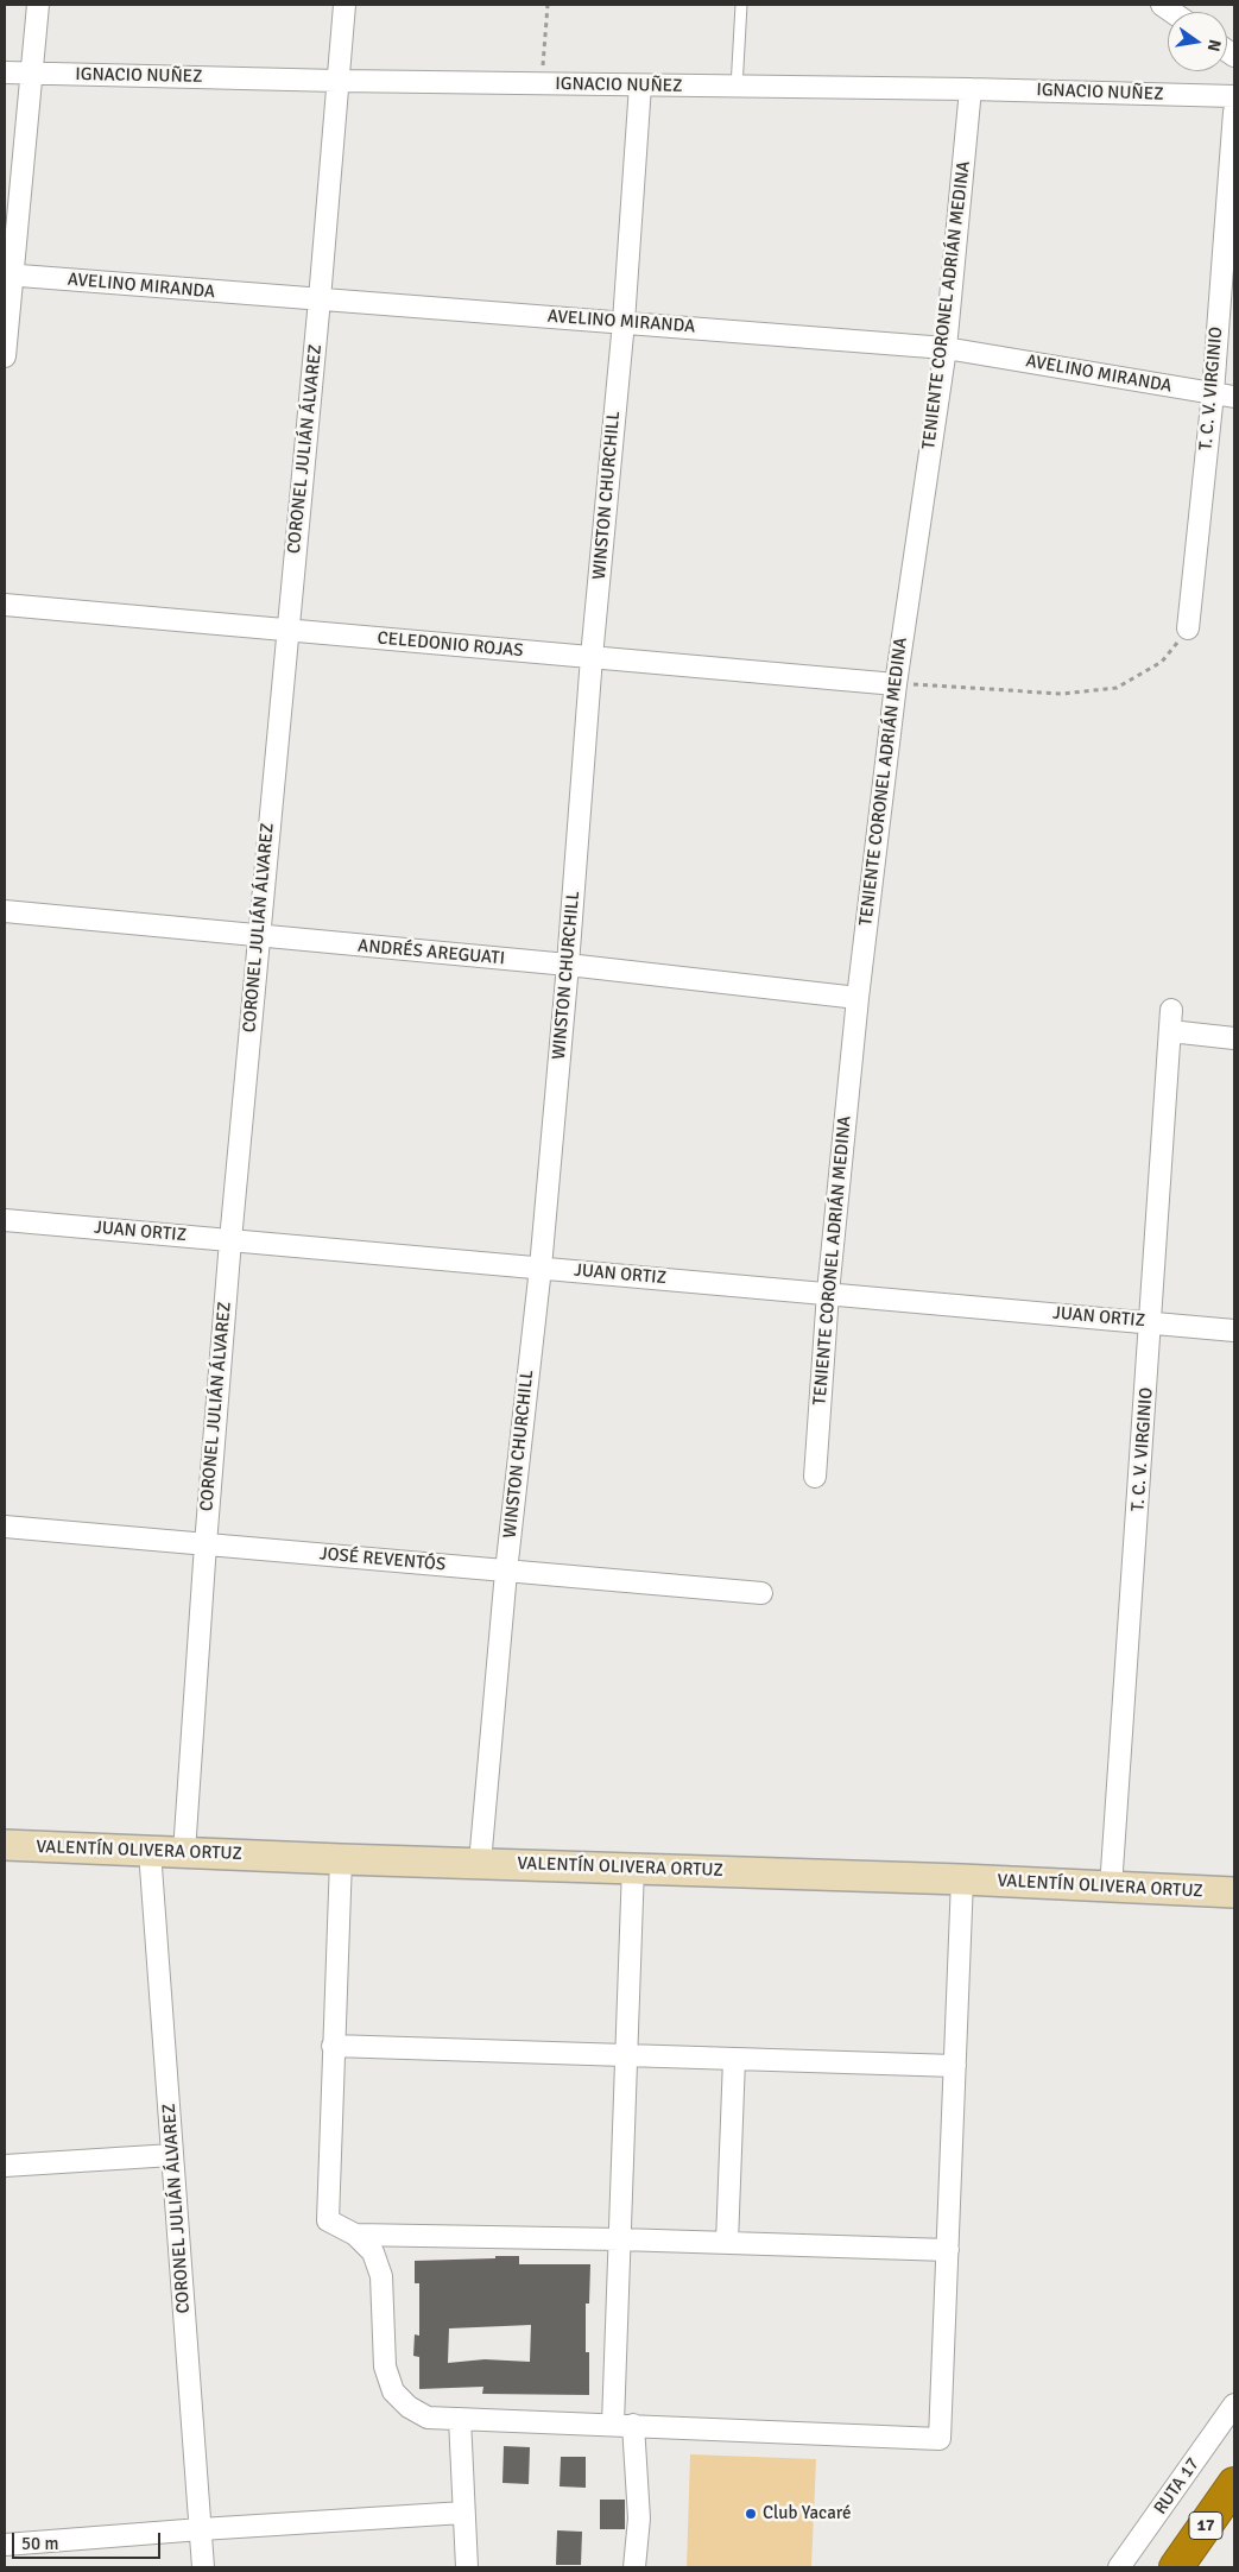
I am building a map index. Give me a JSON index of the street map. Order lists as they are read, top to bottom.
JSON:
{
  "streets": {
    "highway": ["17"],
    "street": [
      "IGNACIO NUÑEZ",
      "AVELINO MIRANDA",
      "TENIENTE CORONEL ADRIÁN MEDINA",
      "T. C. V. VIRGINIO",
      "CORONEL JULIÁN ÁLVAREZ",
      "WINSTON CHURCHILL",
      "CELEDONIO ROJAS",
      "ANDRÉS AREGUATI",
      "JUAN ORTIZ",
      "JOSÉ REVENTÓS",
      "VALENTÍN OLIVERA ORTUZ",
      "RUTA 17"
    ]
  },
  "crossings": [
    ["IGNACIO NUÑEZ", "TENIENTE CORONEL ADRIÁN MEDINA"],
    ["IGNACIO NUÑEZ", "CORONEL JULIÁN ÁLVAREZ"],
    ["IGNACIO NUÑEZ", "WINSTON CHURCHILL"],
    ["AVELINO MIRANDA", "TENIENTE CORONEL ADRIÁN MEDINA"],
    ["AVELINO MIRANDA", "T. C. V. VIRGINIO"],
    ["AVELINO MIRANDA", "CORONEL JULIÁN ÁLVAREZ"],
    ["AVELINO MIRANDA", "WINSTON CHURCHILL"],
    ["TENIENTE CORONEL ADRIÁN MEDINA", "CELEDONIO ROJAS"],
    ["TENIENTE CORONEL ADRIÁN MEDINA", "ANDRÉS AREGUATI"],
    ["TENIENTE CORONEL ADRIÁN MEDINA", "JUAN ORTIZ"],
    ["T. C. V. VIRGINIO", "JUAN ORTIZ"],
    ["T. C. V. VIRGINIO", "VALENTÍN OLIVERA ORTUZ"],
    ["CORONEL JULIÁN ÁLVAREZ", "CELEDONIO ROJAS"],
    ["CORONEL JULIÁN ÁLVAREZ", "ANDRÉS AREGUATI"],
    ["CORONEL JULIÁN ÁLVAREZ", "JUAN ORTIZ"],
    ["CORONEL JULIÁN ÁLVAREZ", "JOSÉ REVENTÓS"],
    ["CORONEL JULIÁN ÁLVAREZ", "VALENTÍN OLIVERA ORTUZ"],
    ["WINSTON CHURCHILL", "CELEDONIO ROJAS"],
    ["WINSTON CHURCHILL", "ANDRÉS AREGUATI"],
    ["WINSTON CHURCHILL", "JUAN ORTIZ"],
    ["WINSTON CHURCHILL", "JOSÉ REVENTÓS"],
    ["WINSTON CHURCHILL", "VALENTÍN OLIVERA ORTUZ"]
  ],
  "places": ["Club Yacaré"],
  "scale_bar": "50 m",
  "north": "right"
}
